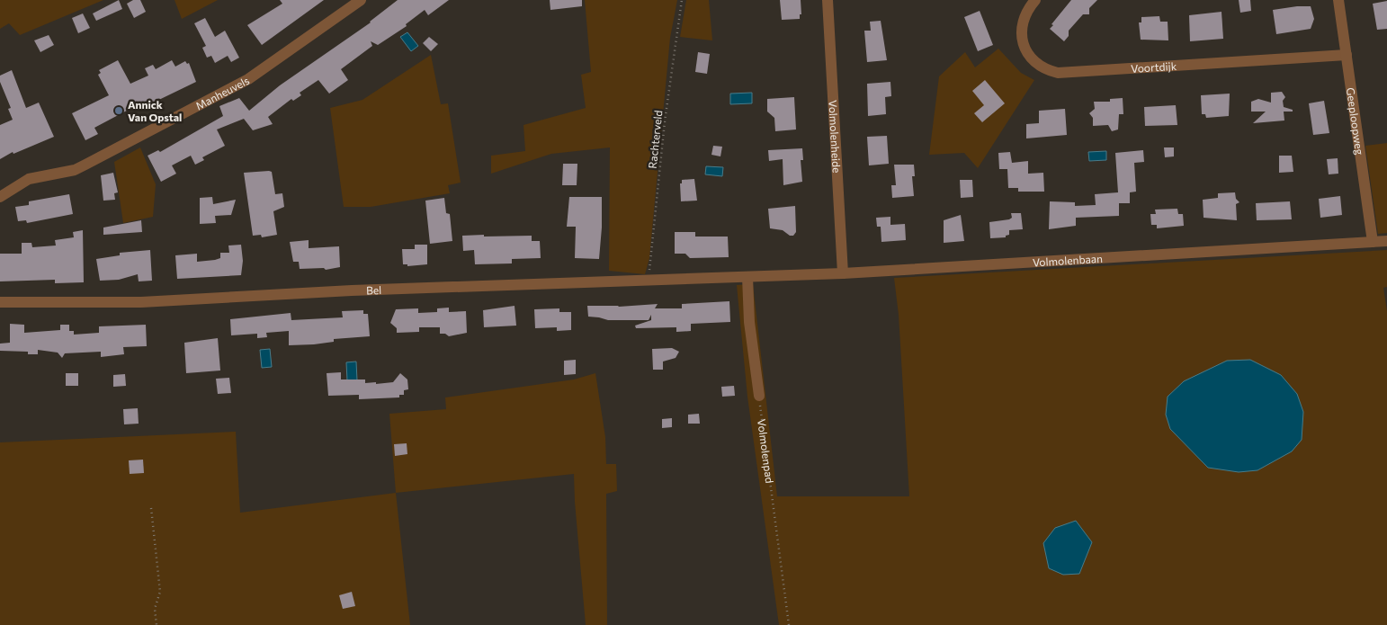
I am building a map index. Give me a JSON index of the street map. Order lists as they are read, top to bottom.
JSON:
{
  "streets": {
    "street": [
      "Voortdijk",
      "Manheuvels",
      "Geeploopweg",
      "Volmolenheide",
      "Volmolenbaan",
      "Bel"
    ],
    "path": ["Rachterveld", "Volmolenpad"]
  },
  "crossings": [
    ["Voortdijk", "Geeploopweg"],
    ["Geeploopweg", "Volmolenbaan"],
    ["Volmolenheide", "Volmolenbaan"],
    ["Rachterveld", "Bel"],
    ["Volmolenbaan", "Bel"]
  ],
  "places": ["Annick Van Opstal"]
}
